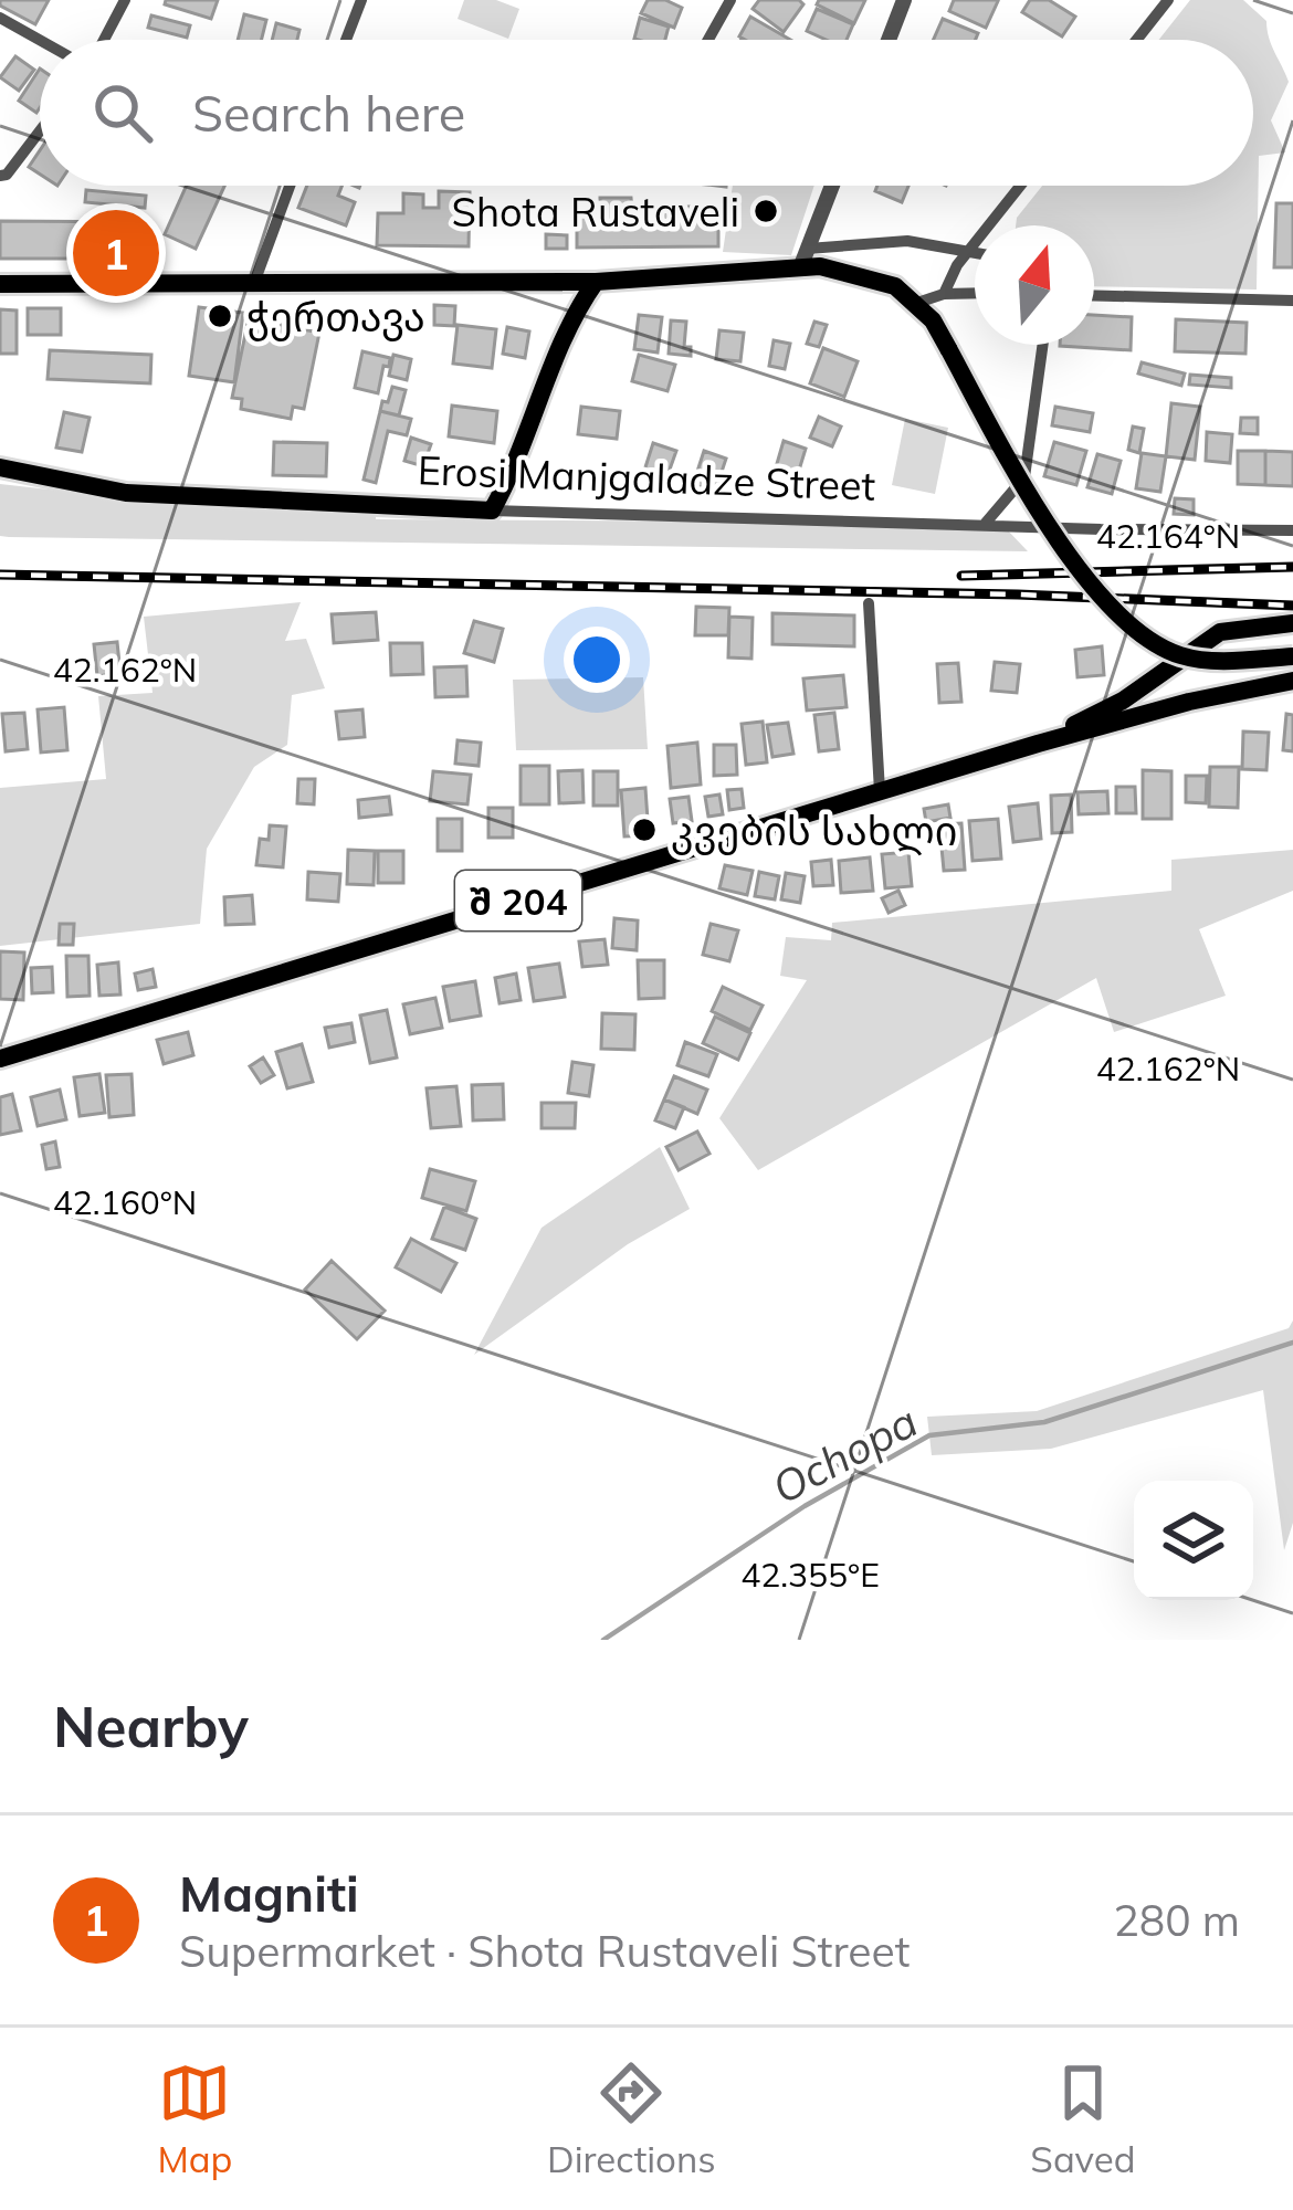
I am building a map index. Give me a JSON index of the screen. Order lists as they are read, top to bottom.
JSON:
{
  "streets": {
    "main road": ["Erosi Manjgaladze Street", "შ 204"]
  },
  "water": ["Ochopa"],
  "places": ["Shota Rustaveli", "ჭერთავა", "კვების სახლი"],
  "north": "top",
  "page": {
    "search": "Search here",
    "pins": "1",
    "heading": "Nearby",
    "list": [
      {
        "mark": "1",
        "name": "Magniti",
        "note": "Supermarket · Shota Rustaveli Street",
        "value": "280 m"
      }
    ],
    "nav": ["Map", "Directions", "Saved"]
  },
  "coordinates": [
    "42.164°N",
    "42.162°N",
    "42.160°N",
    "42.355°E"
  ]
}
